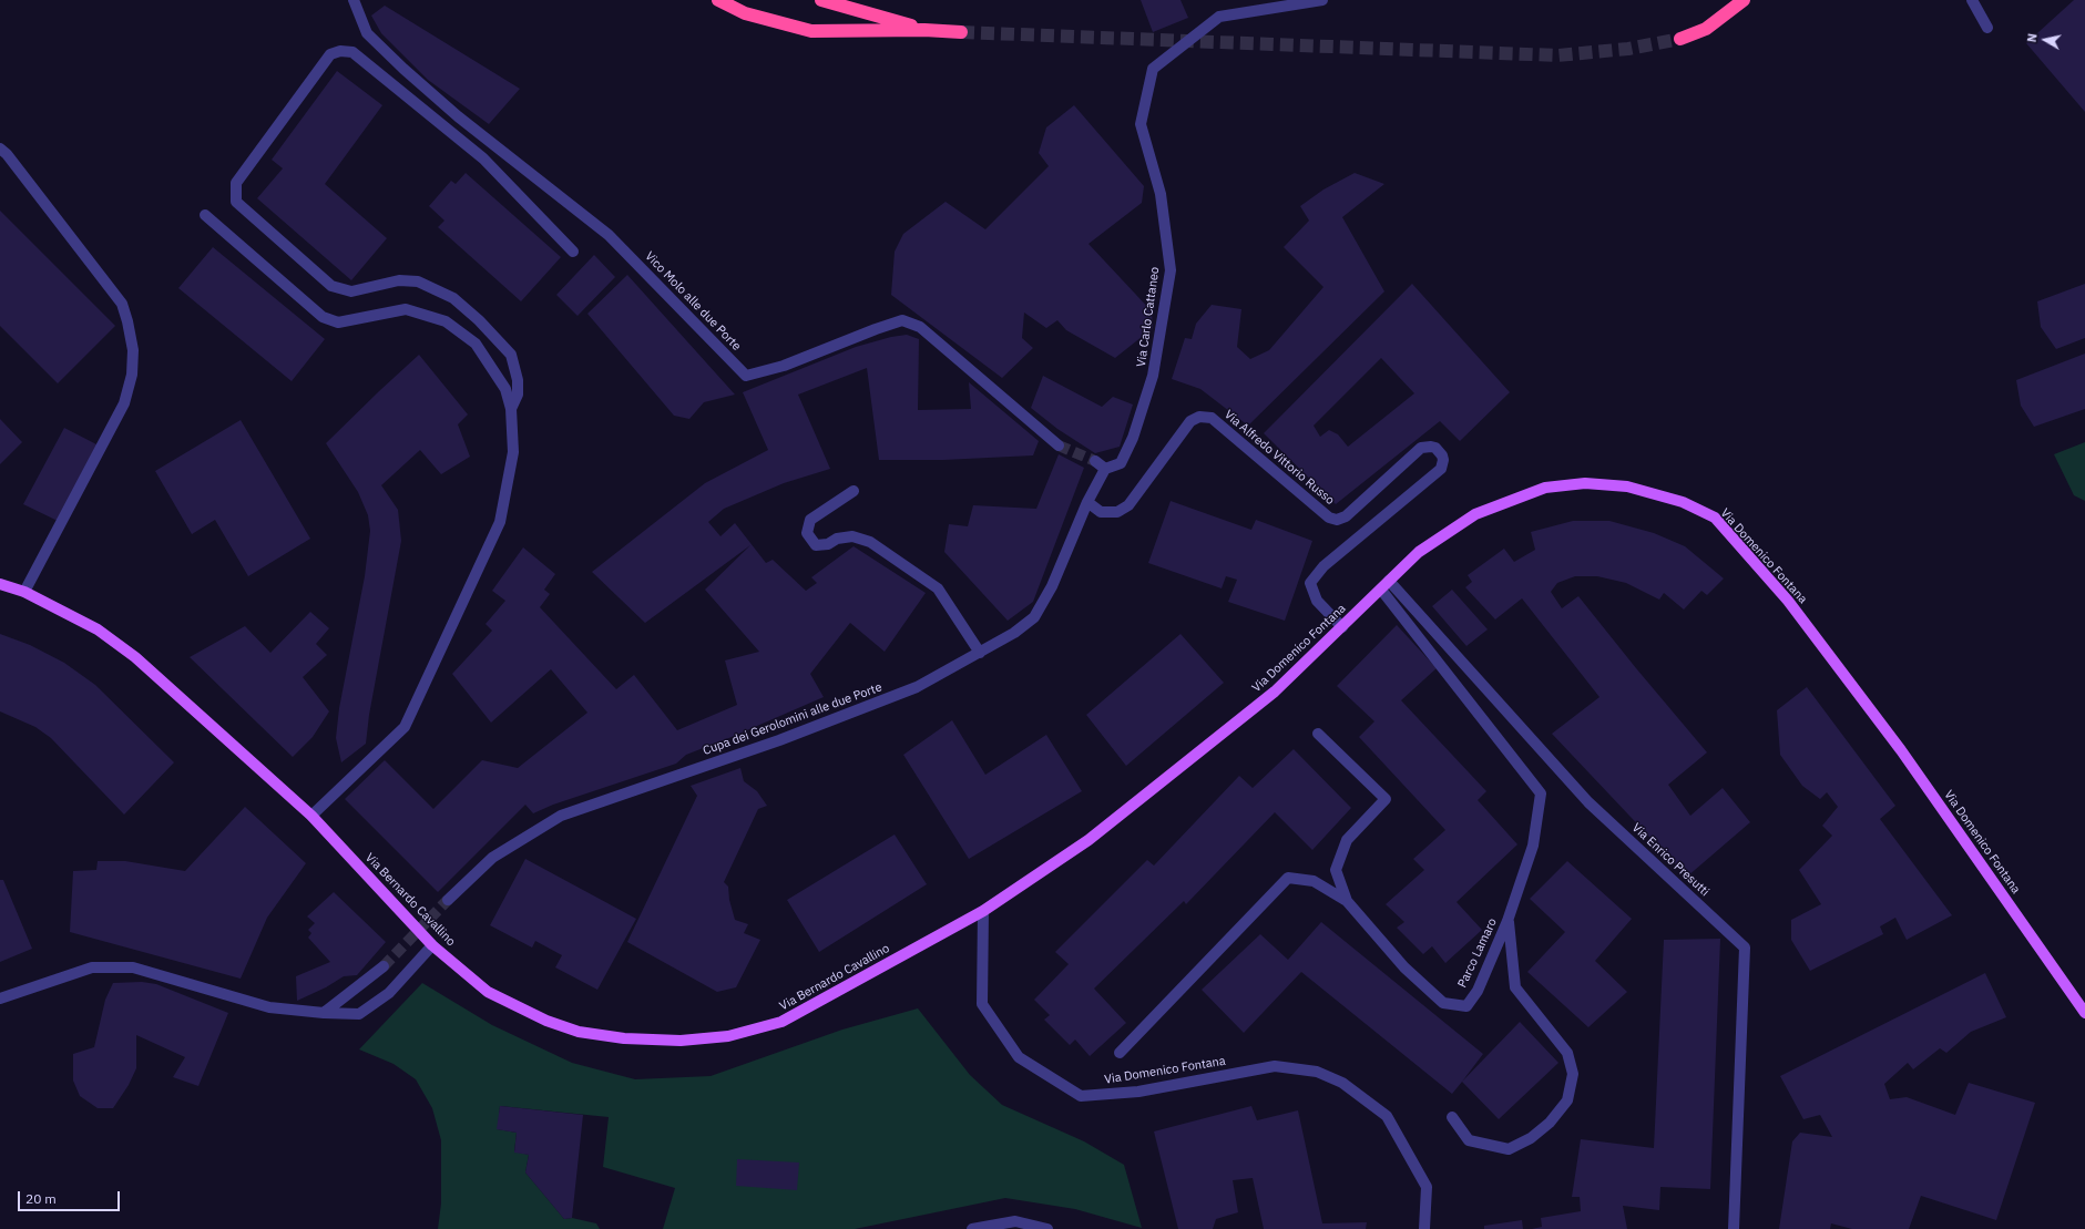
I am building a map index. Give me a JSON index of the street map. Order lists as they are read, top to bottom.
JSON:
{
  "streets": {
    "main road": ["Via Domenico Fontana", "Via Bernardo Cavallino"],
    "street": [
      "Vico Molo alle due Porte",
      "Via Carlo Cattaneo",
      "Via Alfredo Vittorio Russo",
      "Cupa dei Gerolomini alle due Porte",
      "Via Enrico Presutti",
      "Parco Lamaro"
    ]
  },
  "crossings": [
    ["Via Alfredo Vittorio Russo", "Via Domenico Fontana"],
    ["Via Alfredo Vittorio Russo", "Cupa dei Gerolomini alle due Porte"],
    ["Via Domenico Fontana", "Via Enrico Presutti"],
    ["Via Domenico Fontana", "Via Bernardo Cavallino"],
    ["Via Domenico Fontana", "Parco Lamaro"]
  ],
  "scale_bar": "20 m",
  "north": "left"
}
